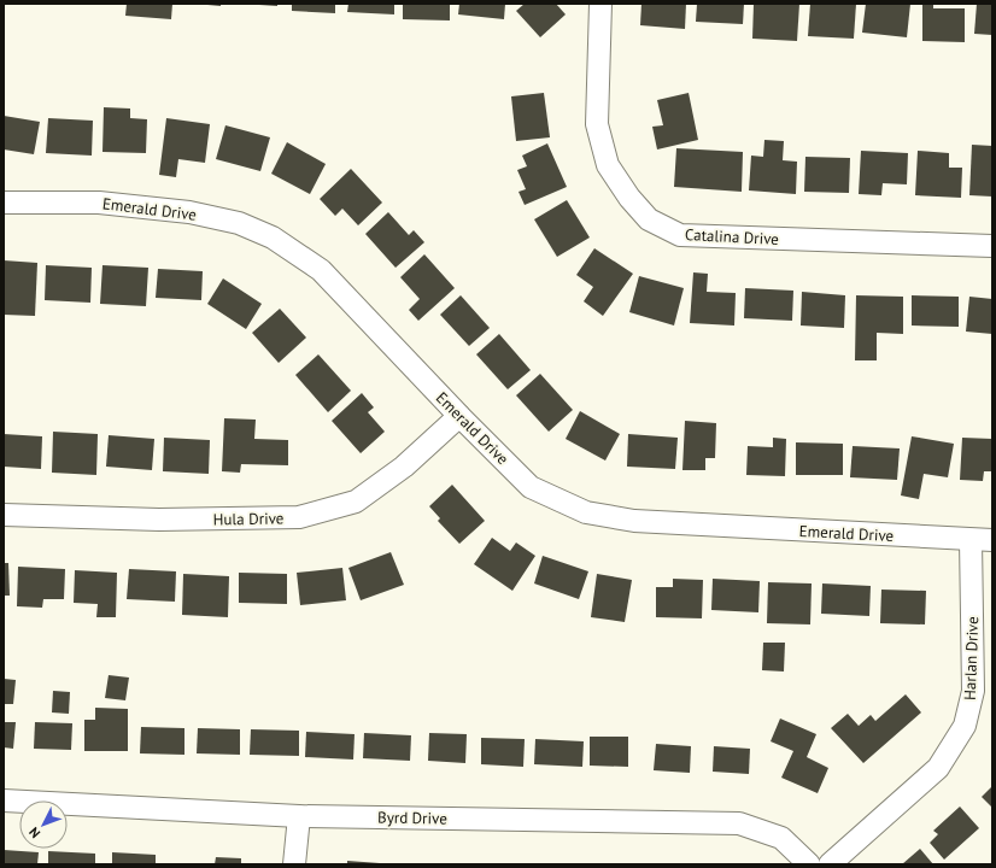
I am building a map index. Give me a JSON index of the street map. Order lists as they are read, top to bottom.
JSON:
{
  "streets": {
    "street": [
      "Emerald Drive",
      "Catalina Drive",
      "Hula Drive",
      "Harlan Drive",
      "Byrd Drive"
    ]
  },
  "crossings": [
    ["Emerald Drive", "Hula Drive"],
    ["Emerald Drive", "Harlan Drive"]
  ],
  "north": "bottom left"
}
